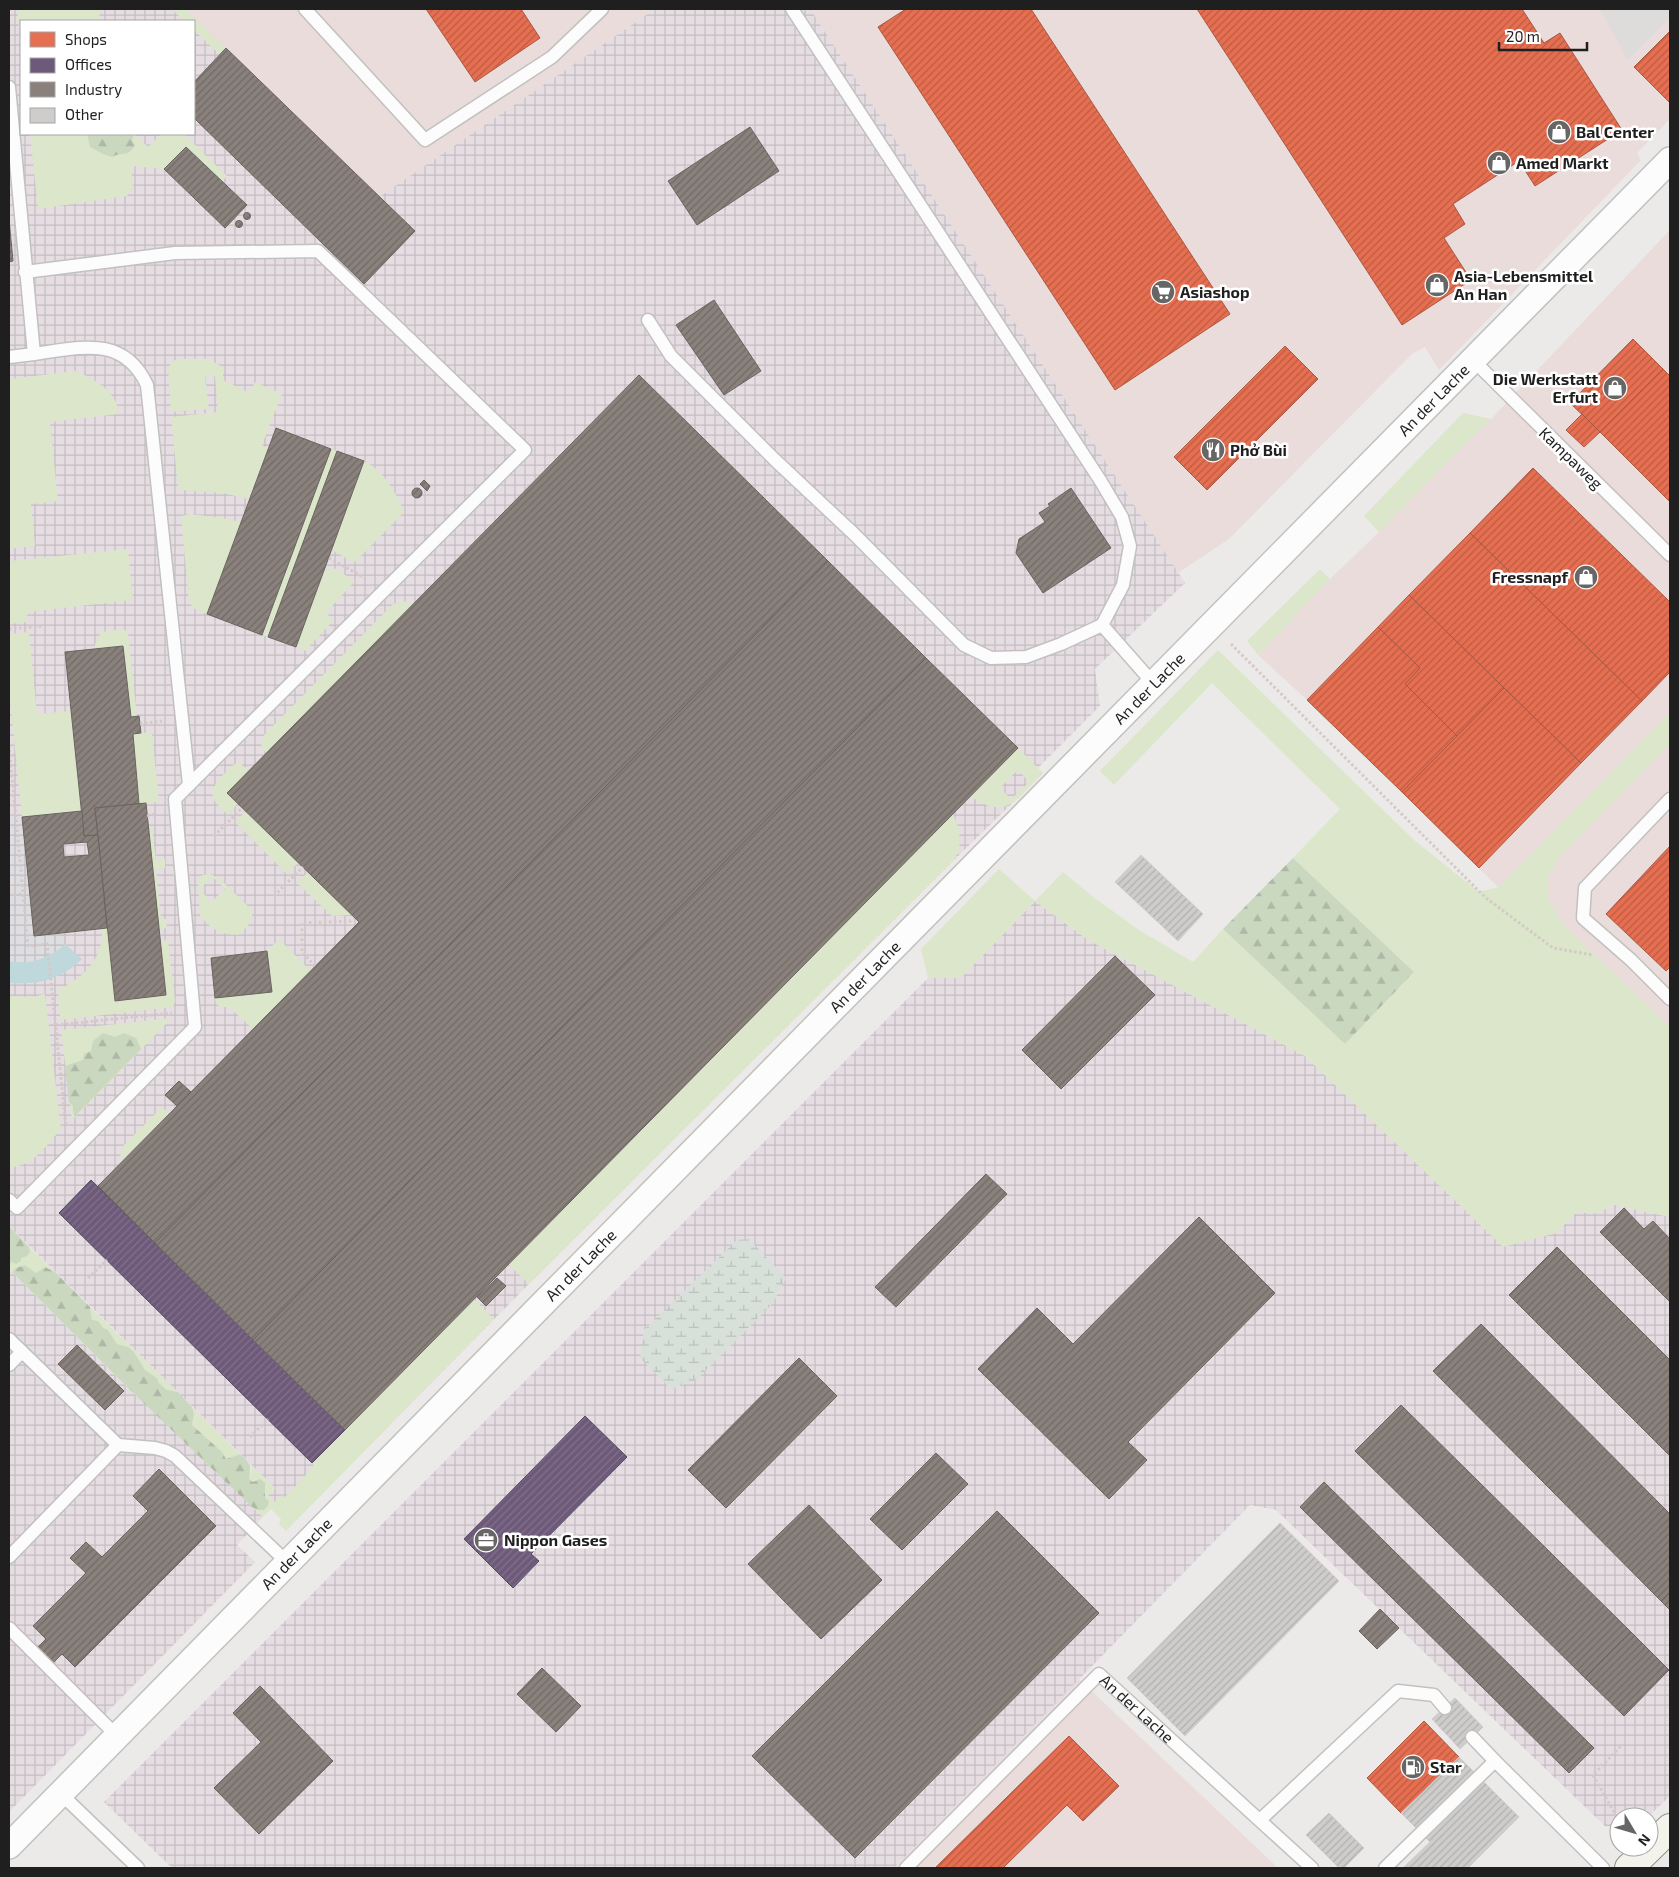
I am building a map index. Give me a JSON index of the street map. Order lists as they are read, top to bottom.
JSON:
{
  "streets": {
    "street": ["An der Lache"],
    "lane": ["Kampaweg"]
  },
  "crossings": [
    ["An der Lache", "Kampaweg"]
  ],
  "places": {
    "shop": [
      "Bal Center",
      "Amed Markt",
      "Asia-Lebensmittel An Han",
      "Die Werkstatt Erfurt",
      "Fressnapf"
    ],
    "supermarket": ["Asiashop"],
    "restaurant": ["Phở Bùi"],
    "office": ["Nippon Gases"],
    "fuel station": ["Star"]
  },
  "legend": [
    "Shops",
    "Offices",
    "Industry",
    "Other"
  ],
  "scale_bar": "20 m",
  "north": "bottom right"
}
